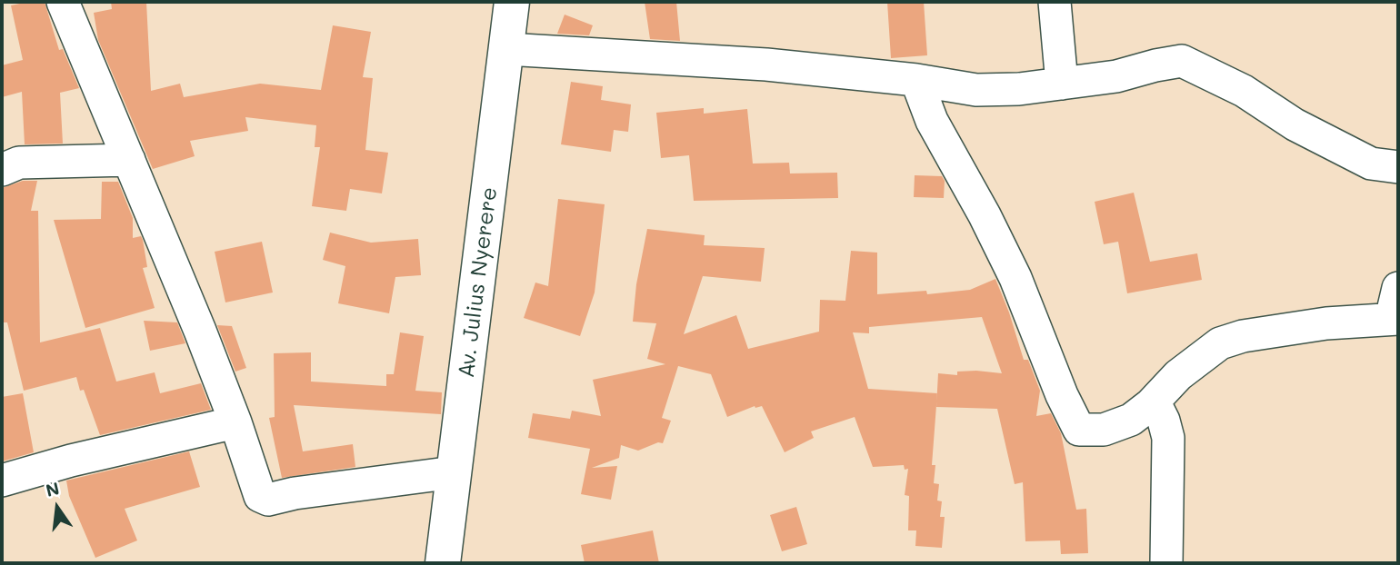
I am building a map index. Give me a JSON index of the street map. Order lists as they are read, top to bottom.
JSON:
{
  "streets": {
    "main road": ["Av. Julius Nyerere"]
  },
  "north": "top"
}
